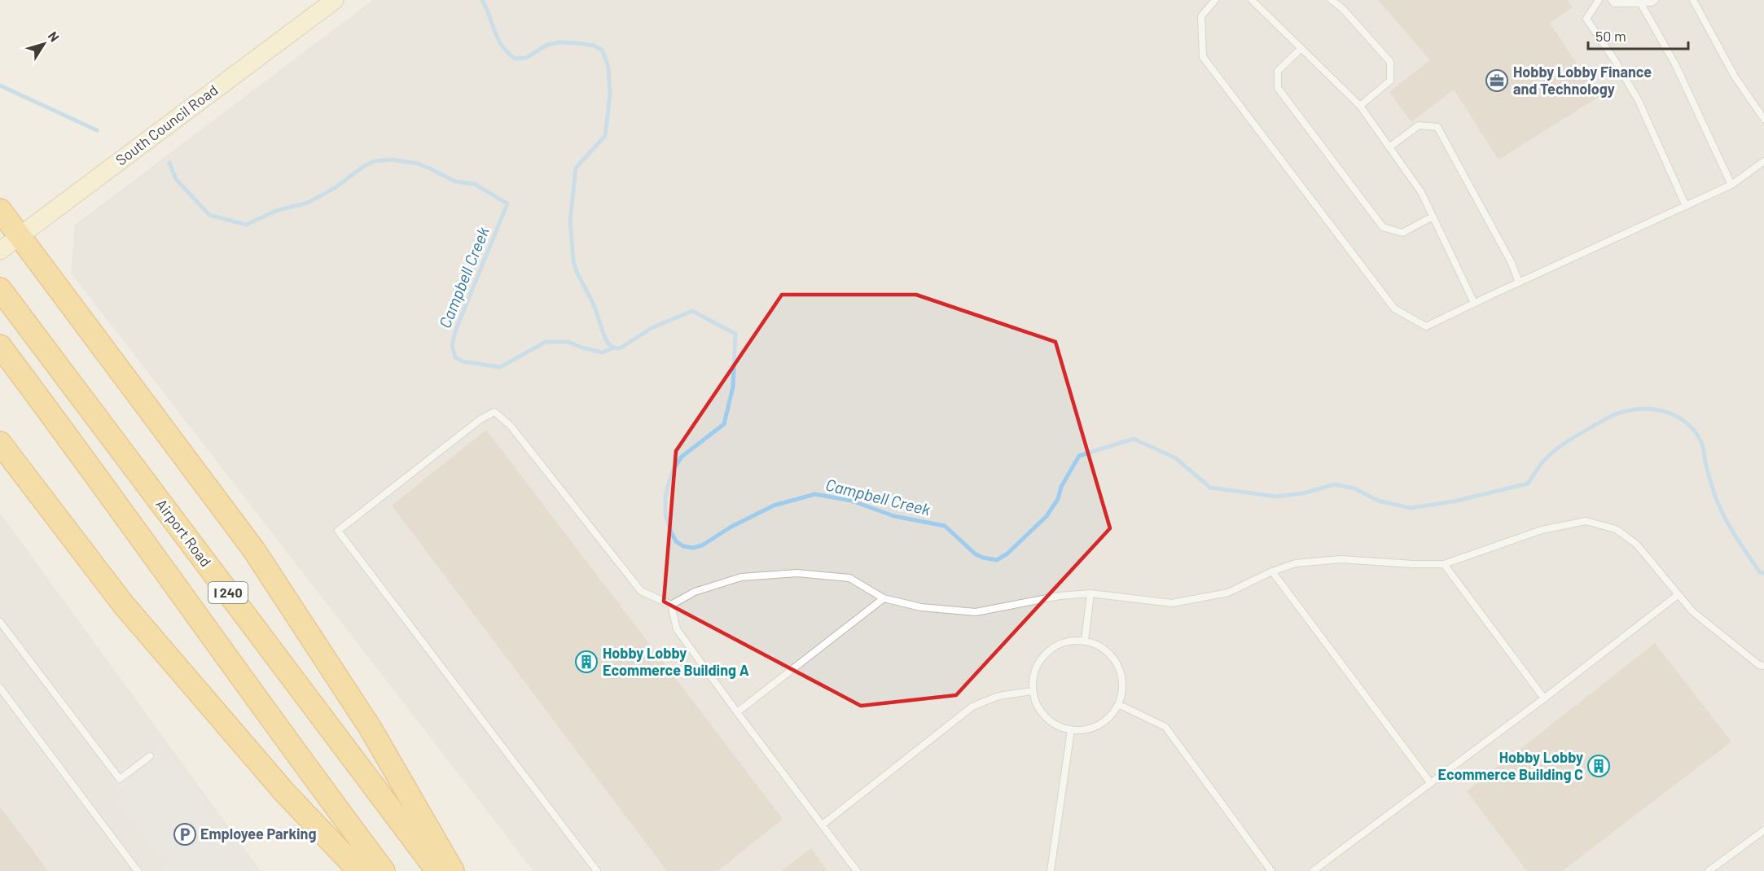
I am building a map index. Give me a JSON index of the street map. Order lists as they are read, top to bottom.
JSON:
{
  "streets": {
    "highway": ["Airport Road", "I 240"],
    "main road": ["South Council Road"]
  },
  "water": ["Campbell Creek"],
  "places": {
    "office": ["Hobby Lobby Finance and Technology"],
    "building": ["Hobby Lobby Ecommerce Building A", "Hobby Lobby Ecommerce Building C"],
    "parking": ["Employee Parking"]
  },
  "scale_bar": "50 m",
  "north": "top right"
}
